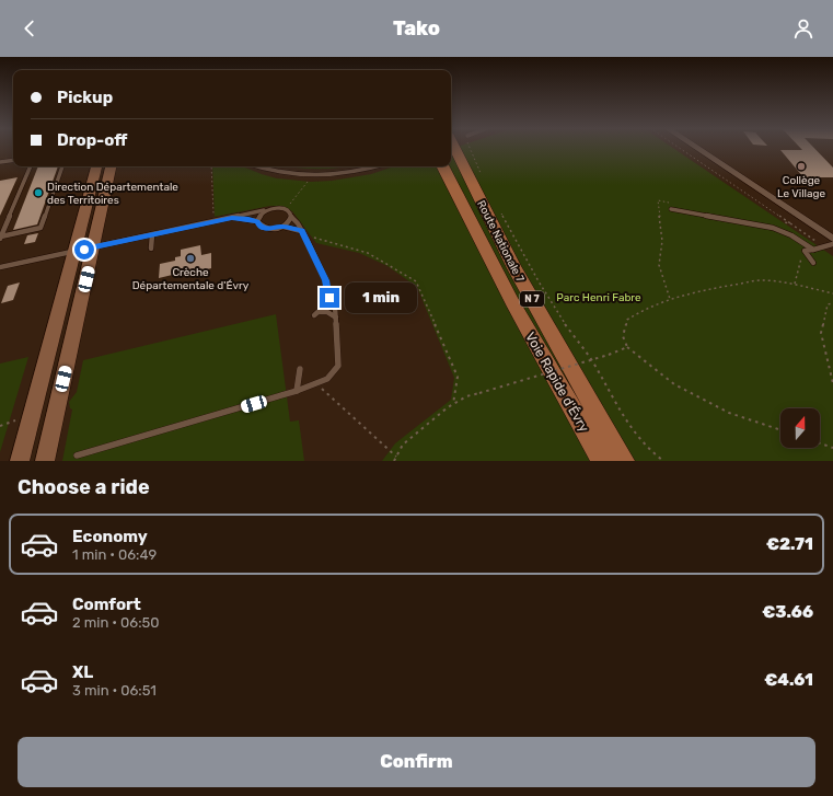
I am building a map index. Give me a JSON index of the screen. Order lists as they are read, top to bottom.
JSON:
{
  "streets": {
    "main road": ["Route Nationale 7", "N 7", "Voie Rapide d'Évry"]
  },
  "crossings": [
    ["Route Nationale 7", "Voie Rapide d'Évry"]
  ],
  "parks": ["Parc Henri Fabre"],
  "places": ["Collège Le Village", "Direction Départementale des Territoires", "Crèche Départementale d'Évry"],
  "north": "top",
  "page": {
    "header": "Tako",
    "banner": ["Pickup", "Drop-off"],
    "bubble": "1 min",
    "heading": "Choose a ride",
    "list": [
      {
        "name": "Economy",
        "note": "1 min · 06:49",
        "value": "€2.71"
      },
      {
        "name": "Comfort",
        "note": "2 min · 06:50",
        "value": "€3.66"
      },
      {
        "name": "XL",
        "note": "3 min · 06:51",
        "value": "€4.61"
      }
    ],
    "buttons": "Confirm"
  }
}
